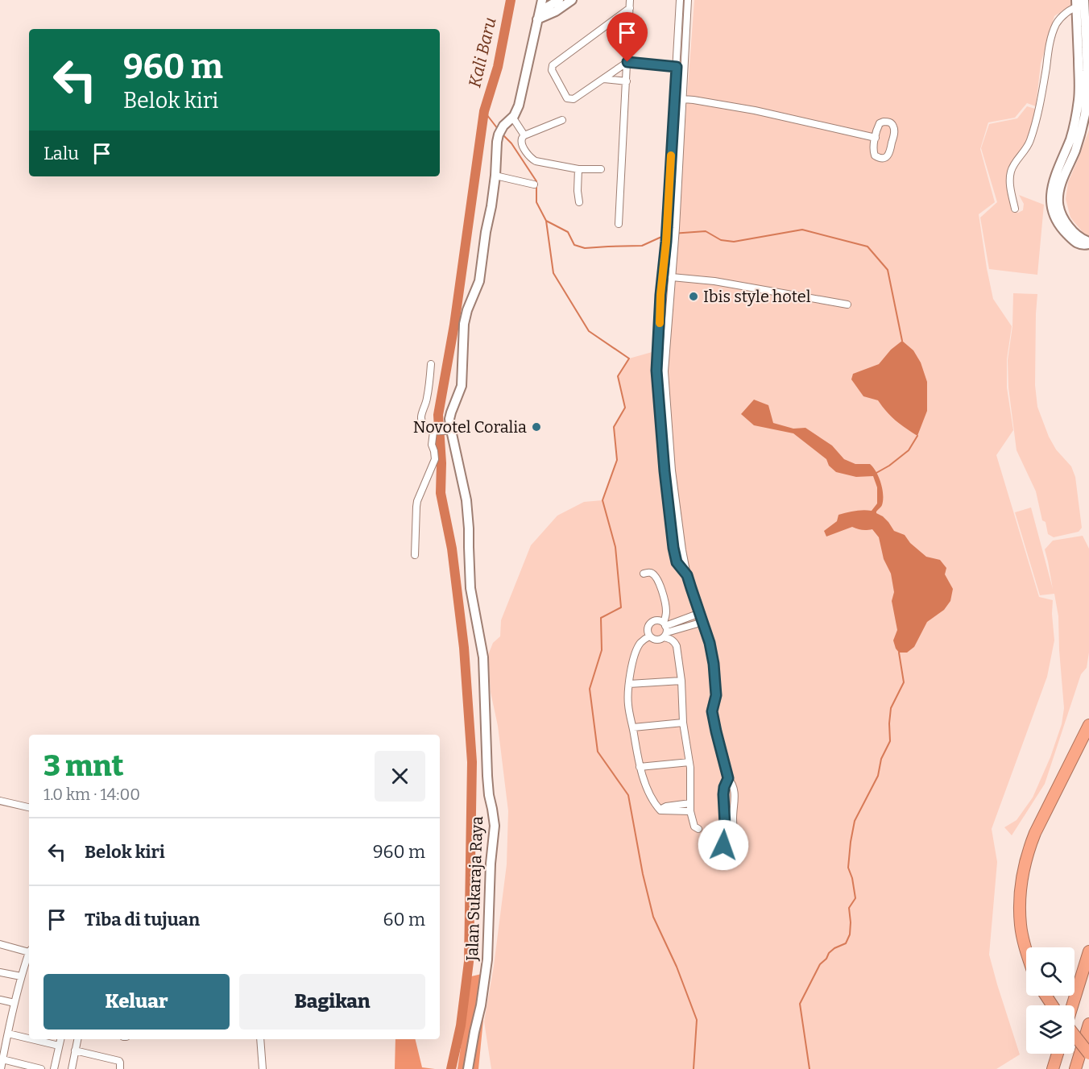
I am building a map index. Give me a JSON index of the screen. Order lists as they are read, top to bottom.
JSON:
{
  "streets": {
    "street": ["Jalan Sukaraja Raya"]
  },
  "water": ["Kali Baru"],
  "places": ["Ibis style hotel", "Novotel Coralia"],
  "page": {
    "turn": ["960 m", "Belok kiri"],
    "then": "Lalu",
    "heading": ["3 mnt", "1.0 km · 14:00"],
    "list": [
      {
        "name": "Belok kiri",
        "value": "960 m"
      },
      {
        "name": "Tiba di tujuan",
        "value": "60 m"
      }
    ],
    "buttons": ["Keluar", "Bagikan"]
  }
}
